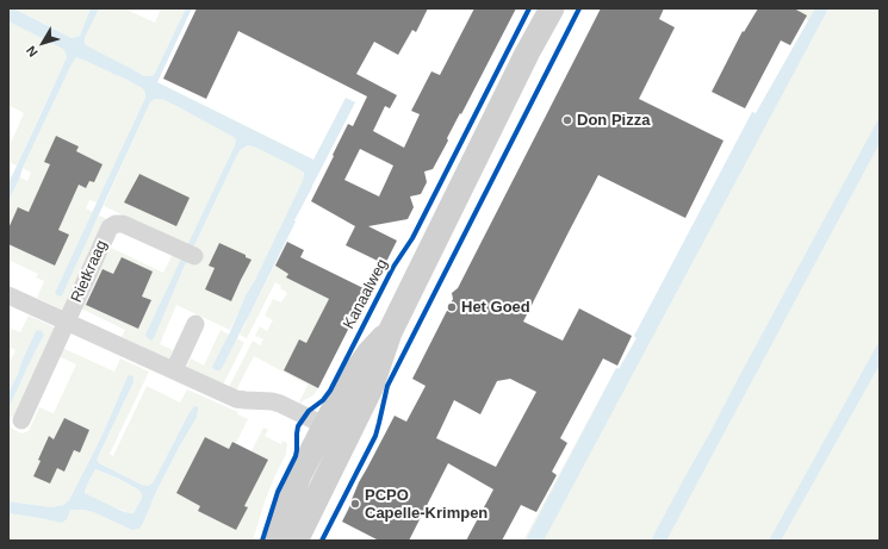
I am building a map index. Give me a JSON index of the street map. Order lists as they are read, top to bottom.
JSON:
{
  "streets": {
    "street": ["Rietkraag"],
    "cycle path": ["Kanaalweg"]
  },
  "places": ["Don Pizza", "Het Goed", "PCPO Capelle-Krimpen"],
  "north": "bottom left"
}
